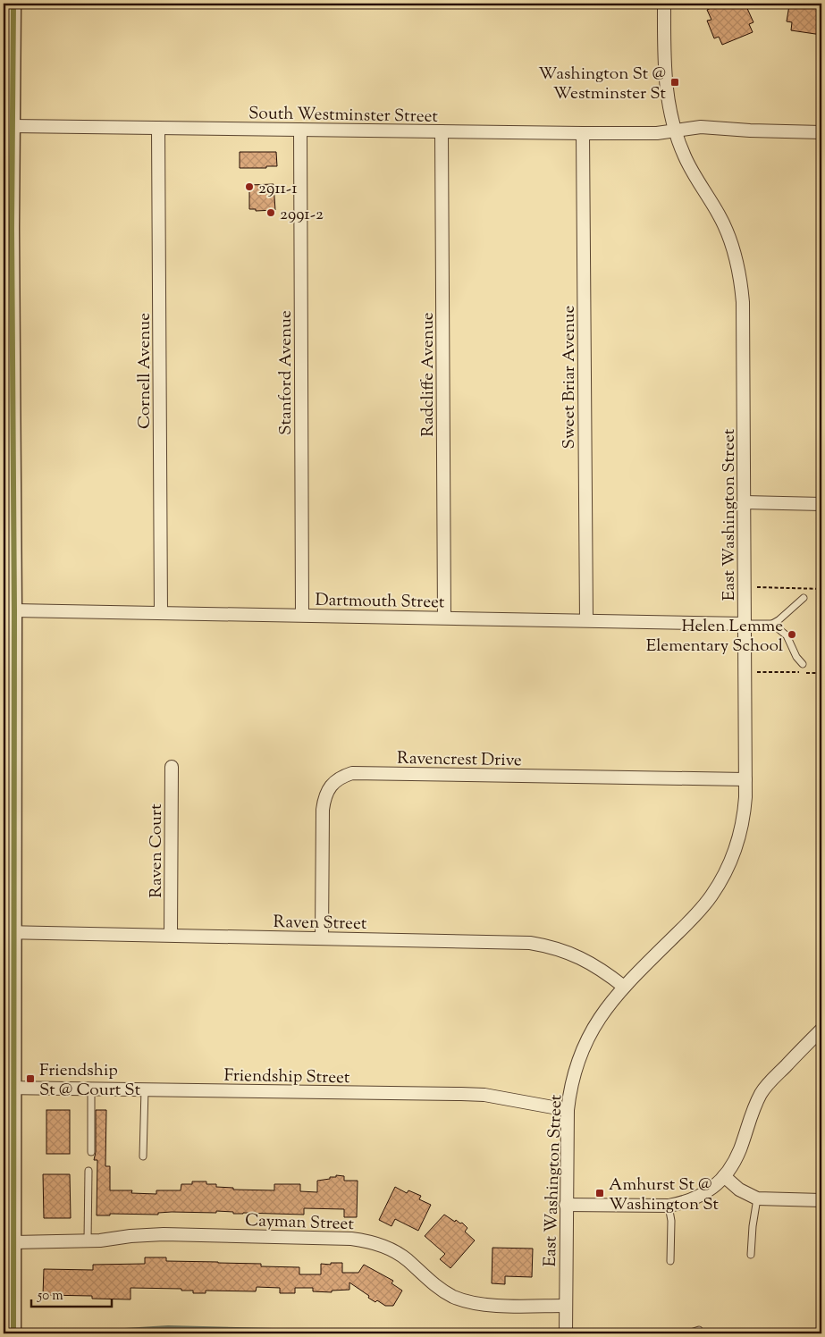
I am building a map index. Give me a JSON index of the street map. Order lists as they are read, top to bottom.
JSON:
{
  "streets": {
    "street": [
      "South Westminster Street",
      "Cornell Avenue",
      "Stanford Avenue",
      "Radcliffe Avenue",
      "Sweet Briar Avenue",
      "East Washington Street",
      "Dartmouth Street",
      "Ravencrest Drive",
      "Raven Court",
      "Raven Street",
      "Friendship Street",
      "Cayman Street"
    ]
  },
  "crossings": [
    ["South Westminster Street", "Cornell Avenue"],
    ["South Westminster Street", "Stanford Avenue"],
    ["South Westminster Street", "Radcliffe Avenue"],
    ["South Westminster Street", "Sweet Briar Avenue"],
    ["South Westminster Street", "East Washington Street"],
    ["Cornell Avenue", "Dartmouth Street"],
    ["Stanford Avenue", "Dartmouth Street"],
    ["Radcliffe Avenue", "Dartmouth Street"],
    ["Sweet Briar Avenue", "Dartmouth Street"],
    ["East Washington Street", "Dartmouth Street"],
    ["East Washington Street", "Ravencrest Drive"],
    ["East Washington Street", "Raven Street"],
    ["East Washington Street", "Friendship Street"],
    ["East Washington Street", "Cayman Street"],
    ["Ravencrest Drive", "Raven Street"],
    ["Raven Court", "Raven Street"]
  ],
  "places": {
    "transit": ["Washington St @ Westminster St", "Friendship St @ Court St", "Amhurst St @ Washington St"],
    "other": ["2911-1", "2991-2", "Helen Lemme Elementary School"]
  },
  "scale_bar": "50 m"
}
